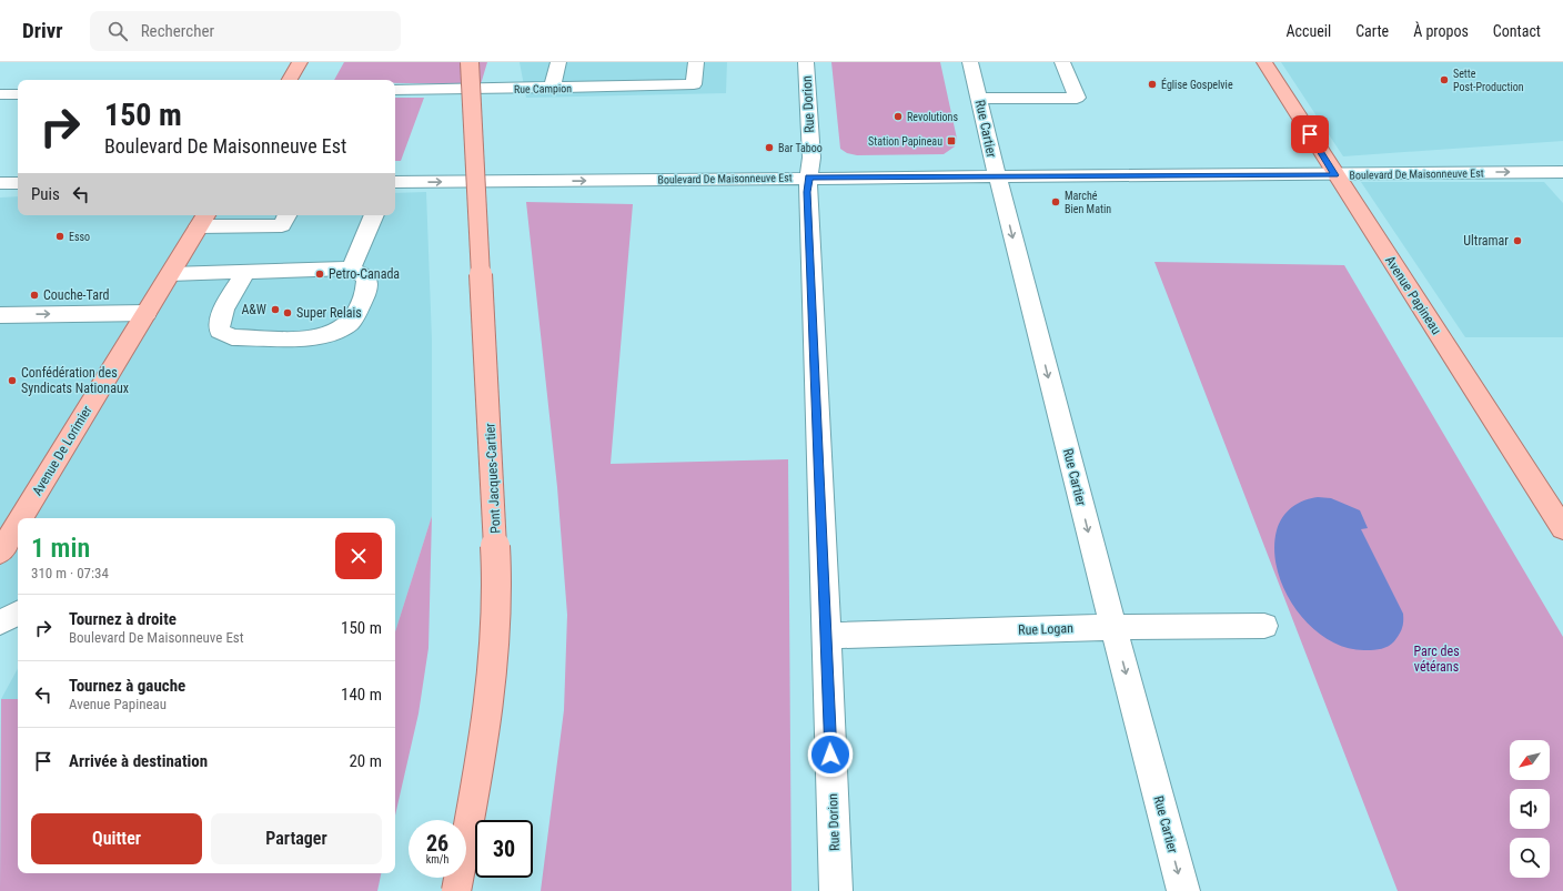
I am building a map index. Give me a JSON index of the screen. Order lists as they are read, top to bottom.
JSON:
{
  "streets": {
    "main road": ["Avenue Papineau", "Avenue De Lorimier", "Pont Jacques-Cartier"],
    "street": [
      "Rue Campion",
      "Rue Dorion",
      "Rue Cartier",
      "Boulevard De Maisonneuve Est",
      "Rue Logan"
    ]
  },
  "crossings": [
    ["Rue Dorion", "Boulevard De Maisonneuve Est"],
    ["Rue Dorion", "Rue Logan"],
    ["Rue Cartier", "Boulevard De Maisonneuve Est"],
    ["Rue Cartier", "Rue Logan"],
    ["Boulevard De Maisonneuve Est", "Avenue Papineau"]
  ],
  "one_way": ["Rue Cartier", "Boulevard De Maisonneuve Est"],
  "parks": ["Parc des vétérans"],
  "places": {
    "other": [
      "Sette Post-Production",
      "Église Gospelvie",
      "Revolutions",
      "Bar Taboo",
      "Marché Bien Matin",
      "Esso",
      "Ultramar",
      "Petro-Canada",
      "Couche-Tard",
      "A&W",
      "Super Relais",
      "Confédération des Syndicats Nationaux"
    ],
    "transit": ["Station Papineau"]
  },
  "north": "bottom left",
  "page": {
    "header": "Drivr",
    "search": "Rechercher",
    "nav": [
      "Accueil",
      "Carte",
      "À propos",
      "Contact"
    ],
    "turn": ["150 m", "Boulevard De Maisonneuve Est"],
    "then": "Puis",
    "heading": ["1 min", "310 m · 07:34"],
    "list": [
      {
        "name": "Tournez à droite",
        "note": "Boulevard De Maisonneuve Est",
        "value": "150 m"
      },
      {
        "name": "Tournez à gauche",
        "note": "Avenue Papineau",
        "value": "140 m"
      },
      {
        "name": "Arrivée à destination",
        "value": "20 m"
      }
    ],
    "buttons": ["Quitter", "Partager"],
    "speed": "26 km/h",
    "limit": "30"
  }
}
